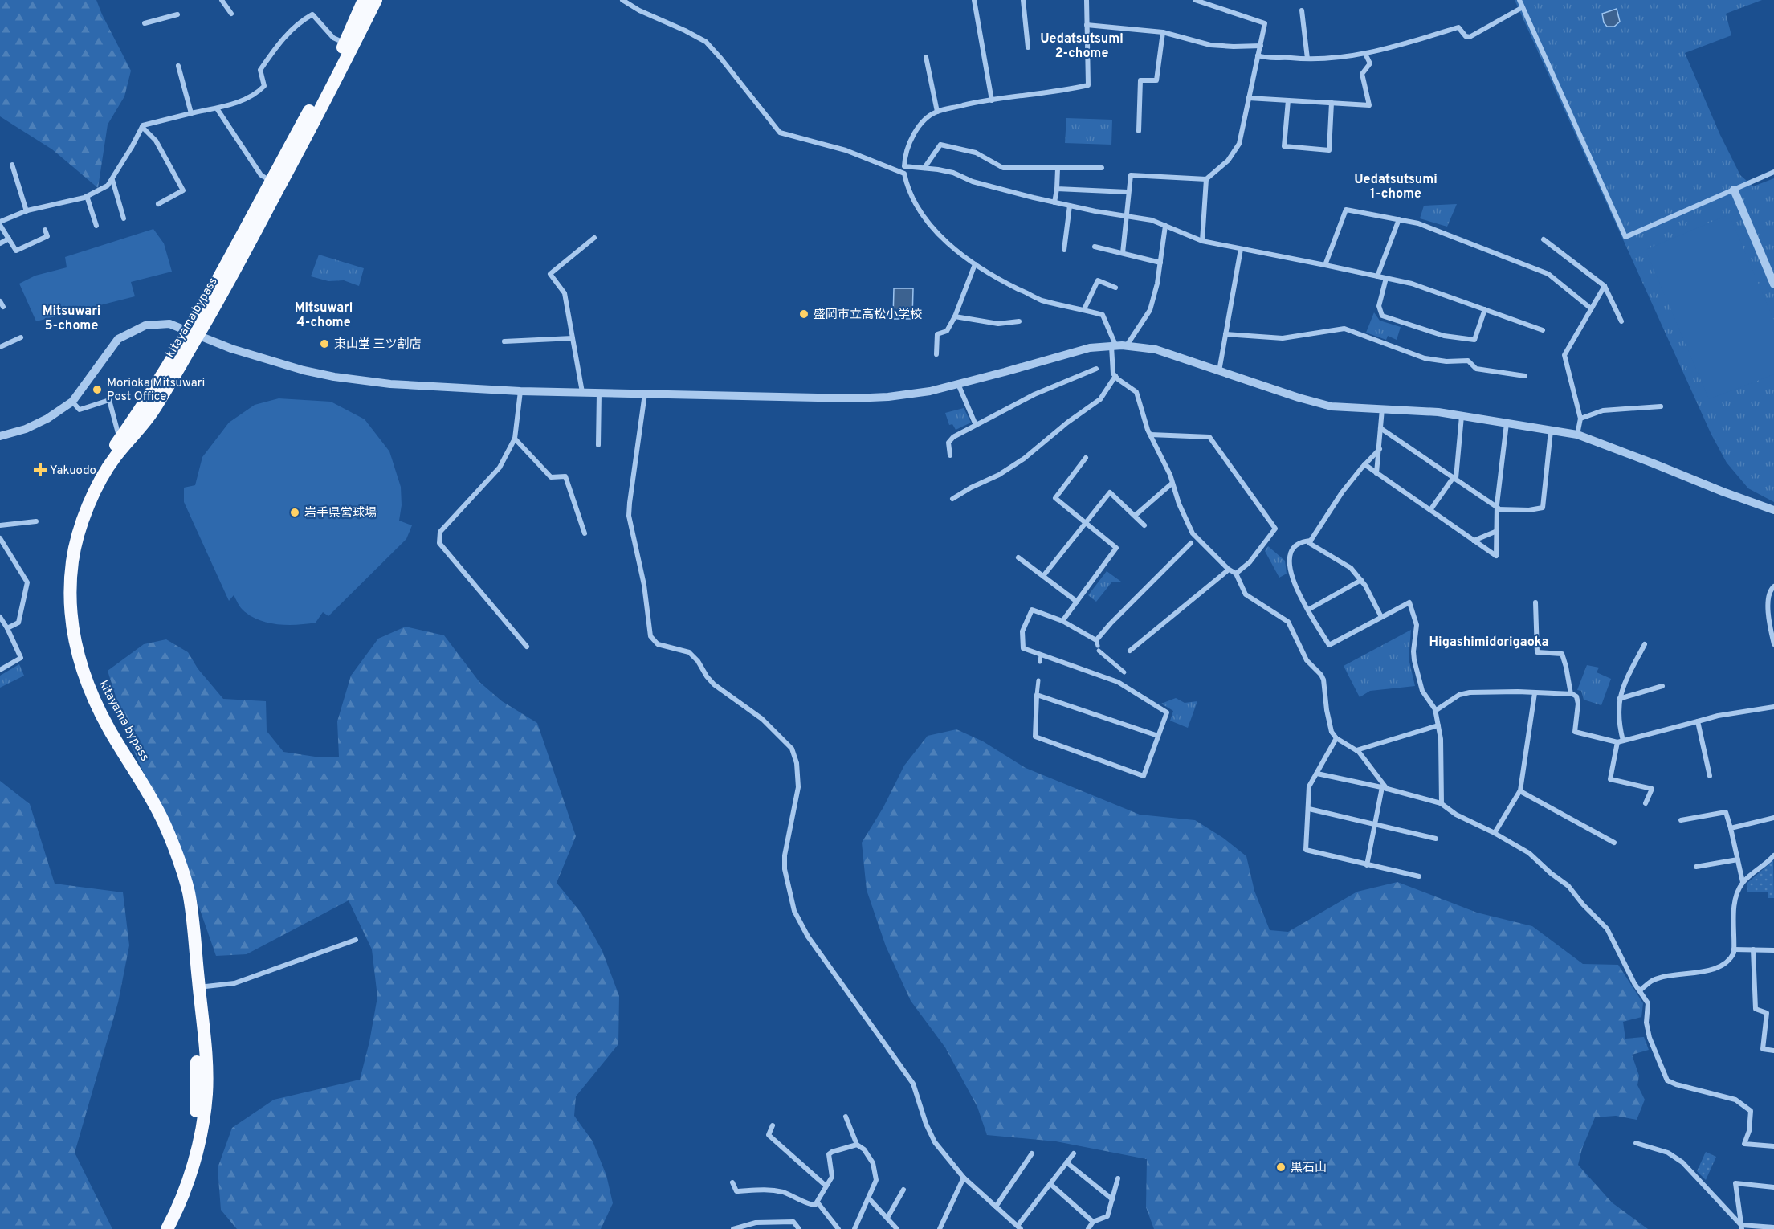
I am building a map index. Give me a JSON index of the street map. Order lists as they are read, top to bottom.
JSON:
{
  "streets": {
    "highway": ["kitayama bypass"]
  },
  "districts": [
    "Uedatsutsumi 2-chome",
    "Uedatsutsumi 1-chome",
    "Mitsuwari 4-chome",
    "Mitsuwari 5-chome",
    "Higashimidorigaoka"
  ],
  "places": {
    "other": [
      "盛岡市立高松小学校",
      "東山堂 三ツ割店",
      "Morioka Mitsuwari Post Office",
      "岩手県営球場",
      "黒石山"
    ],
    "health": ["Yakuodo"]
  }
}
